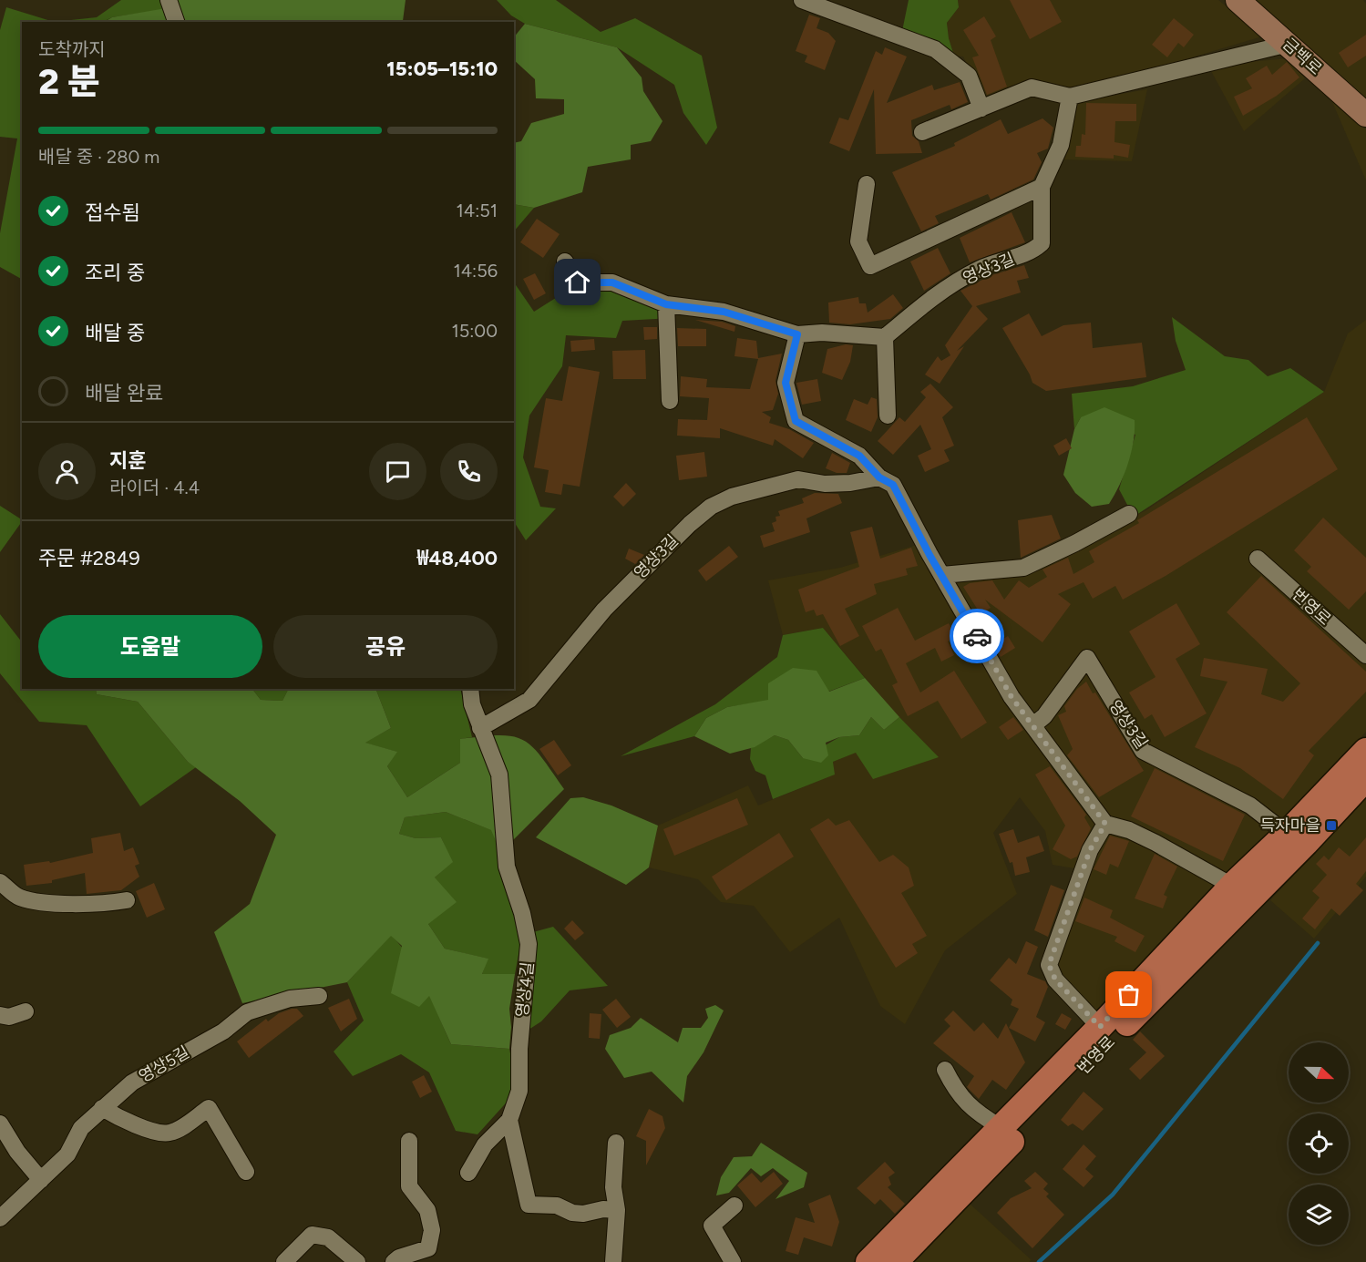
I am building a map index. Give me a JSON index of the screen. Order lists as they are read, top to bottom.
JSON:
{
  "streets": {
    "main road": ["번영로"],
    "street": [
      "금백로",
      "영상3길",
      "영상4길",
      "영상5길"
    ]
  },
  "crossings": [
    ["영상3길", "번영로"],
    ["영상3길", "영상4길"]
  ],
  "places": {
    "transit": ["득자마을"]
  },
  "north": "right",
  "page": {
    "heading": ["2 분", "도착까지", "15:05–15:10"],
    "panel": [
      "지훈",
      "라이더 · 4.4",
      "주문 #2849",
      "₩48,400"
    ],
    "bar": "배달 중 · 280 m",
    "list": [
      ["접수됨", "14:51"],
      ["조리 중", "14:56"],
      ["배달 중", "15:00"],
      "배달 완료"
    ],
    "buttons": ["도움말", "공유"]
  }
}
